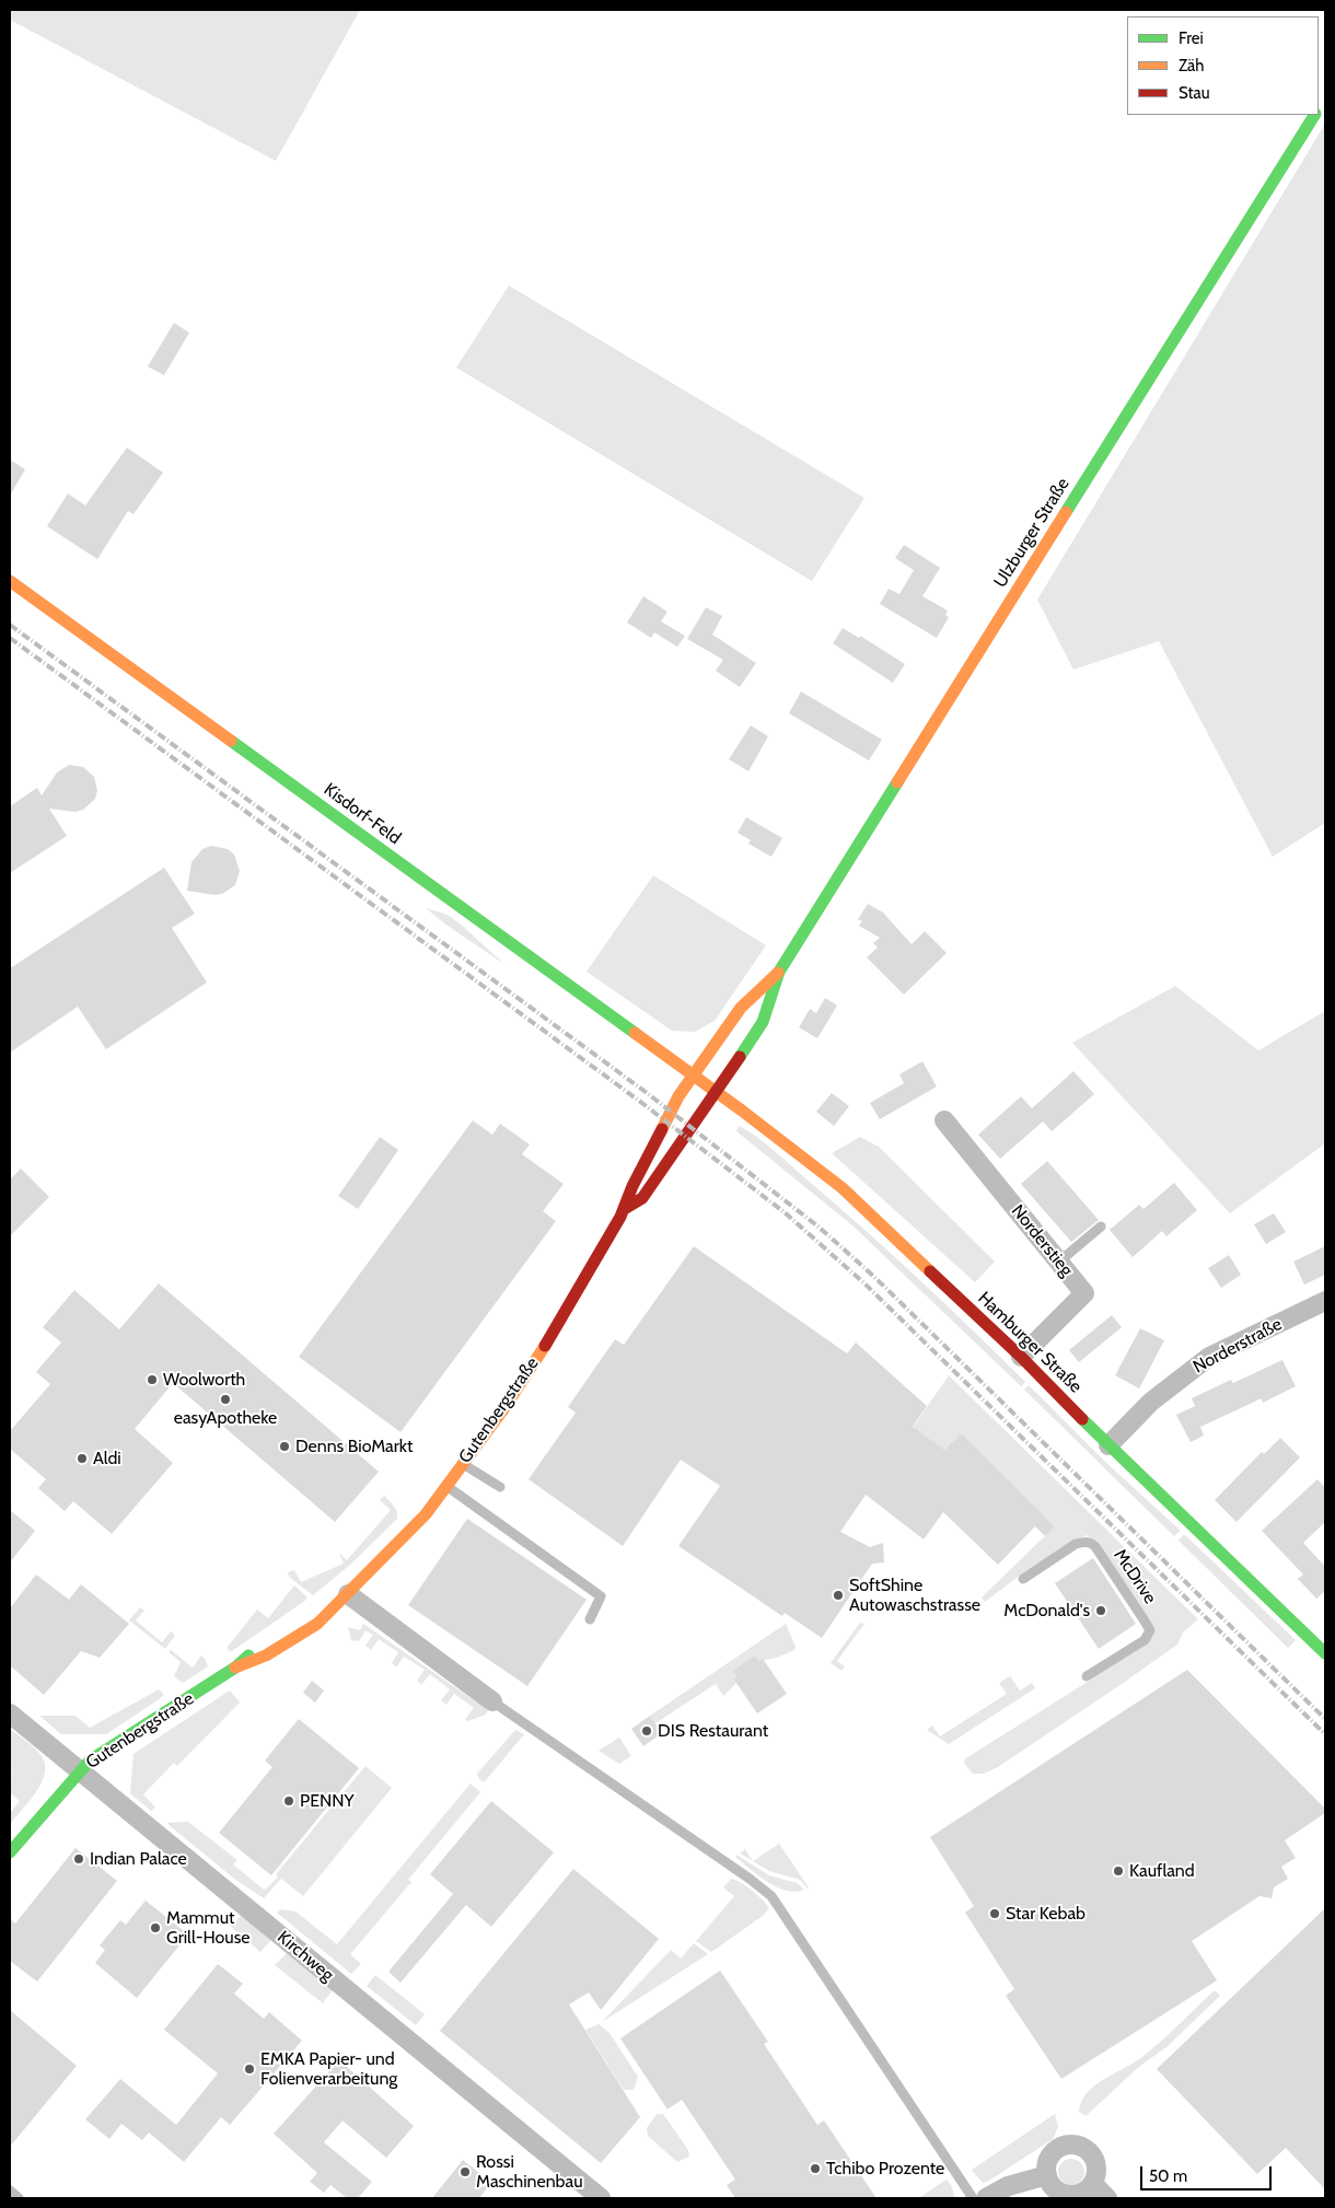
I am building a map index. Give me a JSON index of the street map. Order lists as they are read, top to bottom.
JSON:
{
  "streets": {
    "main road": [
      "Ulzburger Straße",
      "Kisdorf-Feld",
      "Hamburger Straße",
      "Gutenbergstraße"
    ],
    "street": ["Norderstieg", "Norderstraße", "Kirchweg"],
    "lane": ["McDrive"]
  },
  "crossings": [
    ["Ulzburger Straße", "Kisdorf-Feld"],
    ["Ulzburger Straße", "Hamburger Straße"],
    ["Ulzburger Straße", "Gutenbergstraße"],
    ["Kisdorf-Feld", "Hamburger Straße"],
    ["Kisdorf-Feld", "Gutenbergstraße"],
    ["Norderstieg", "Hamburger Straße"],
    ["Hamburger Straße", "Norderstraße"],
    ["Hamburger Straße", "Gutenbergstraße"],
    ["Gutenbergstraße", "Kirchweg"]
  ],
  "places": [
    "Woolworth",
    "easyApotheke",
    "Denns BioMarkt",
    "Aldi",
    "SoftShine Autowaschstrasse",
    "McDonald's",
    "DIS Restaurant",
    "PENNY",
    "Indian Palace",
    "Kaufland",
    "Star Kebab",
    "Mammut Grill-House",
    "EMKA Papier- und Folienverarbeitung",
    "Tchibo Prozente",
    "Rossi Maschinenbau"
  ],
  "legend": ["Frei", "Zäh", "Stau"],
  "scale_bar": "50 m"
}
